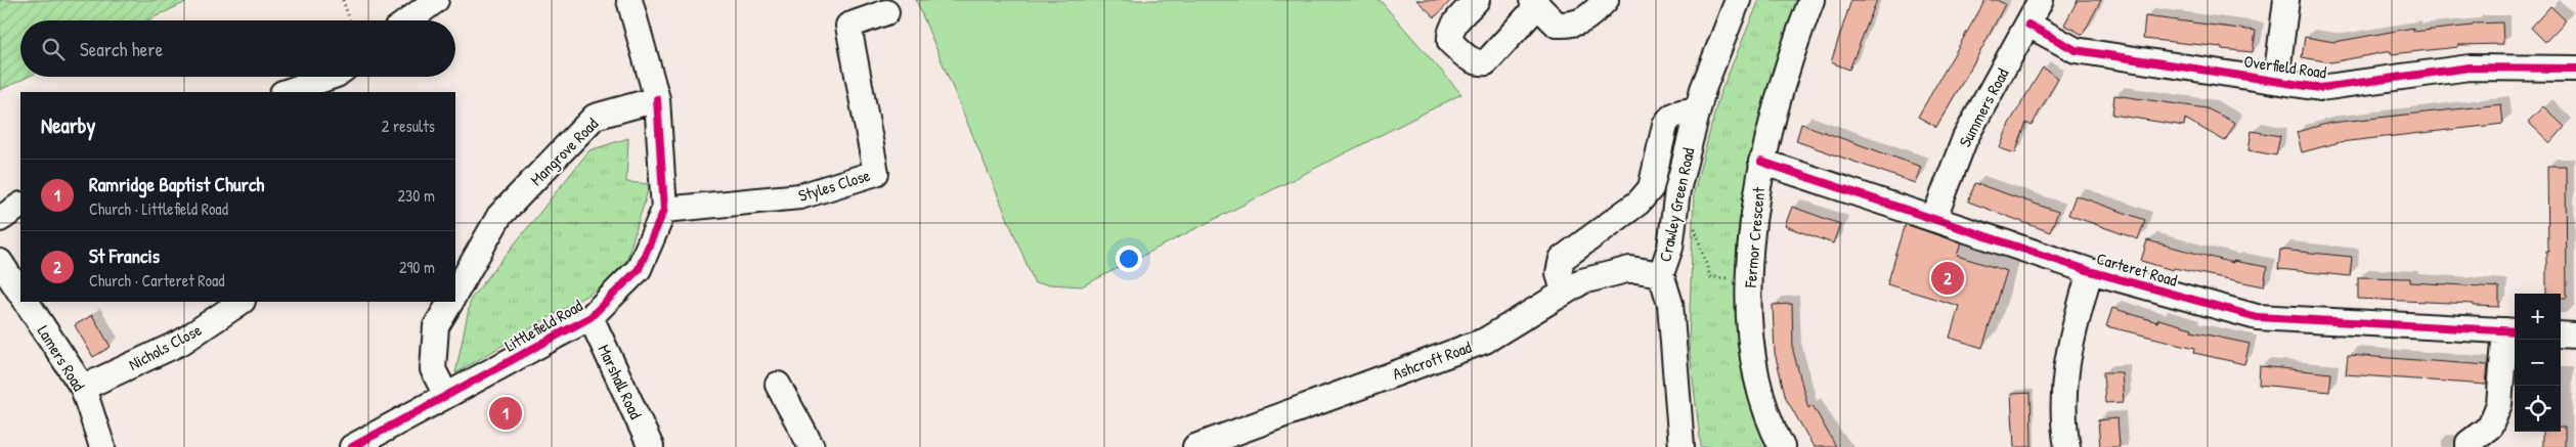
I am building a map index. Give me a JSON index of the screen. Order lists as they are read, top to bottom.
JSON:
{
  "streets": {
    "street": [
      "Overfield Road",
      "Summers Road",
      "Mangrove Road",
      "Styles Close",
      "Crawley Green Road",
      "Fermor Crescent",
      "Carteret Road",
      "Littlefield Road",
      "Nichols Close",
      "Lamers Road",
      "Ashcroft Road",
      "Marshall Road"
    ]
  },
  "crossings": [
    ["Overfield Road", "Summers Road"],
    ["Summers Road", "Carteret Road"],
    ["Mangrove Road", "Littlefield Road"],
    ["Styles Close", "Littlefield Road"],
    ["Crawley Green Road", "Ashcroft Road"],
    ["Fermor Crescent", "Carteret Road"],
    ["Littlefield Road", "Marshall Road"],
    ["Nichols Close", "Lamers Road"]
  ],
  "page": {
    "search": "Search here",
    "heading": ["Nearby", "2 results"],
    "list": [
      {
        "mark": "1",
        "name": "Ramridge Baptist Church",
        "note": "Church · Littlefield Road",
        "value": "230 m"
      },
      {
        "mark": "2",
        "name": "St Francis",
        "note": "Church · Carteret Road",
        "value": "290 m"
      }
    ],
    "pins": ["2", "1"],
    "map_buttons": ["+", "−"]
  }
}
